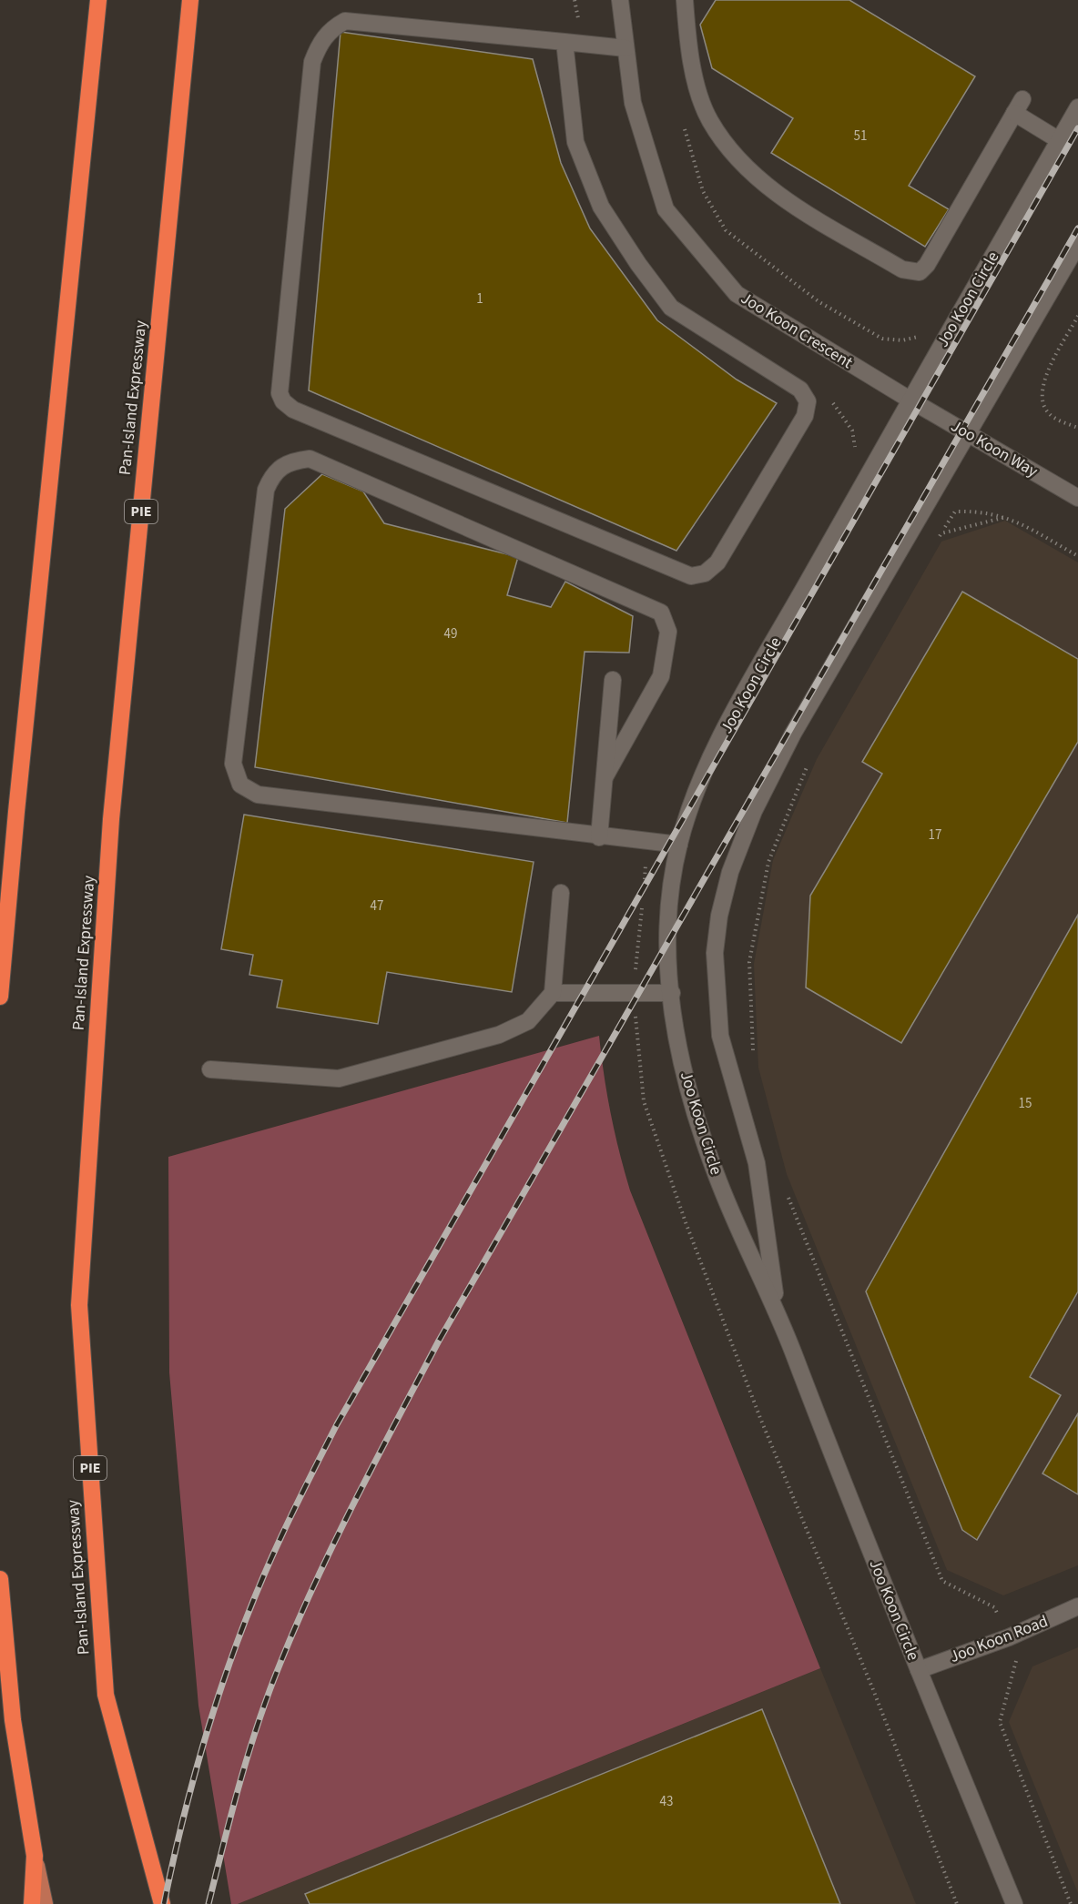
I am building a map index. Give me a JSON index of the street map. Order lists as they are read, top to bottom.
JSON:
{
  "streets": {
    "highway": ["Pan-Island Expressway", "PIE"],
    "street": [
      "Joo Koon Circle",
      "Joo Koon Crescent",
      "Joo Koon Way",
      "Joo Koon Road"
    ]
  },
  "crossings": [
    ["Joo Koon Circle", "Joo Koon Crescent"],
    ["Joo Koon Circle", "Joo Koon Way"],
    ["Joo Koon Circle", "Joo Koon Road"],
    ["Joo Koon Crescent", "Joo Koon Way"]
  ],
  "house_numbers": [
    "51",
    "1",
    "49",
    "17",
    "47",
    "15",
    "43"
  ]
}
